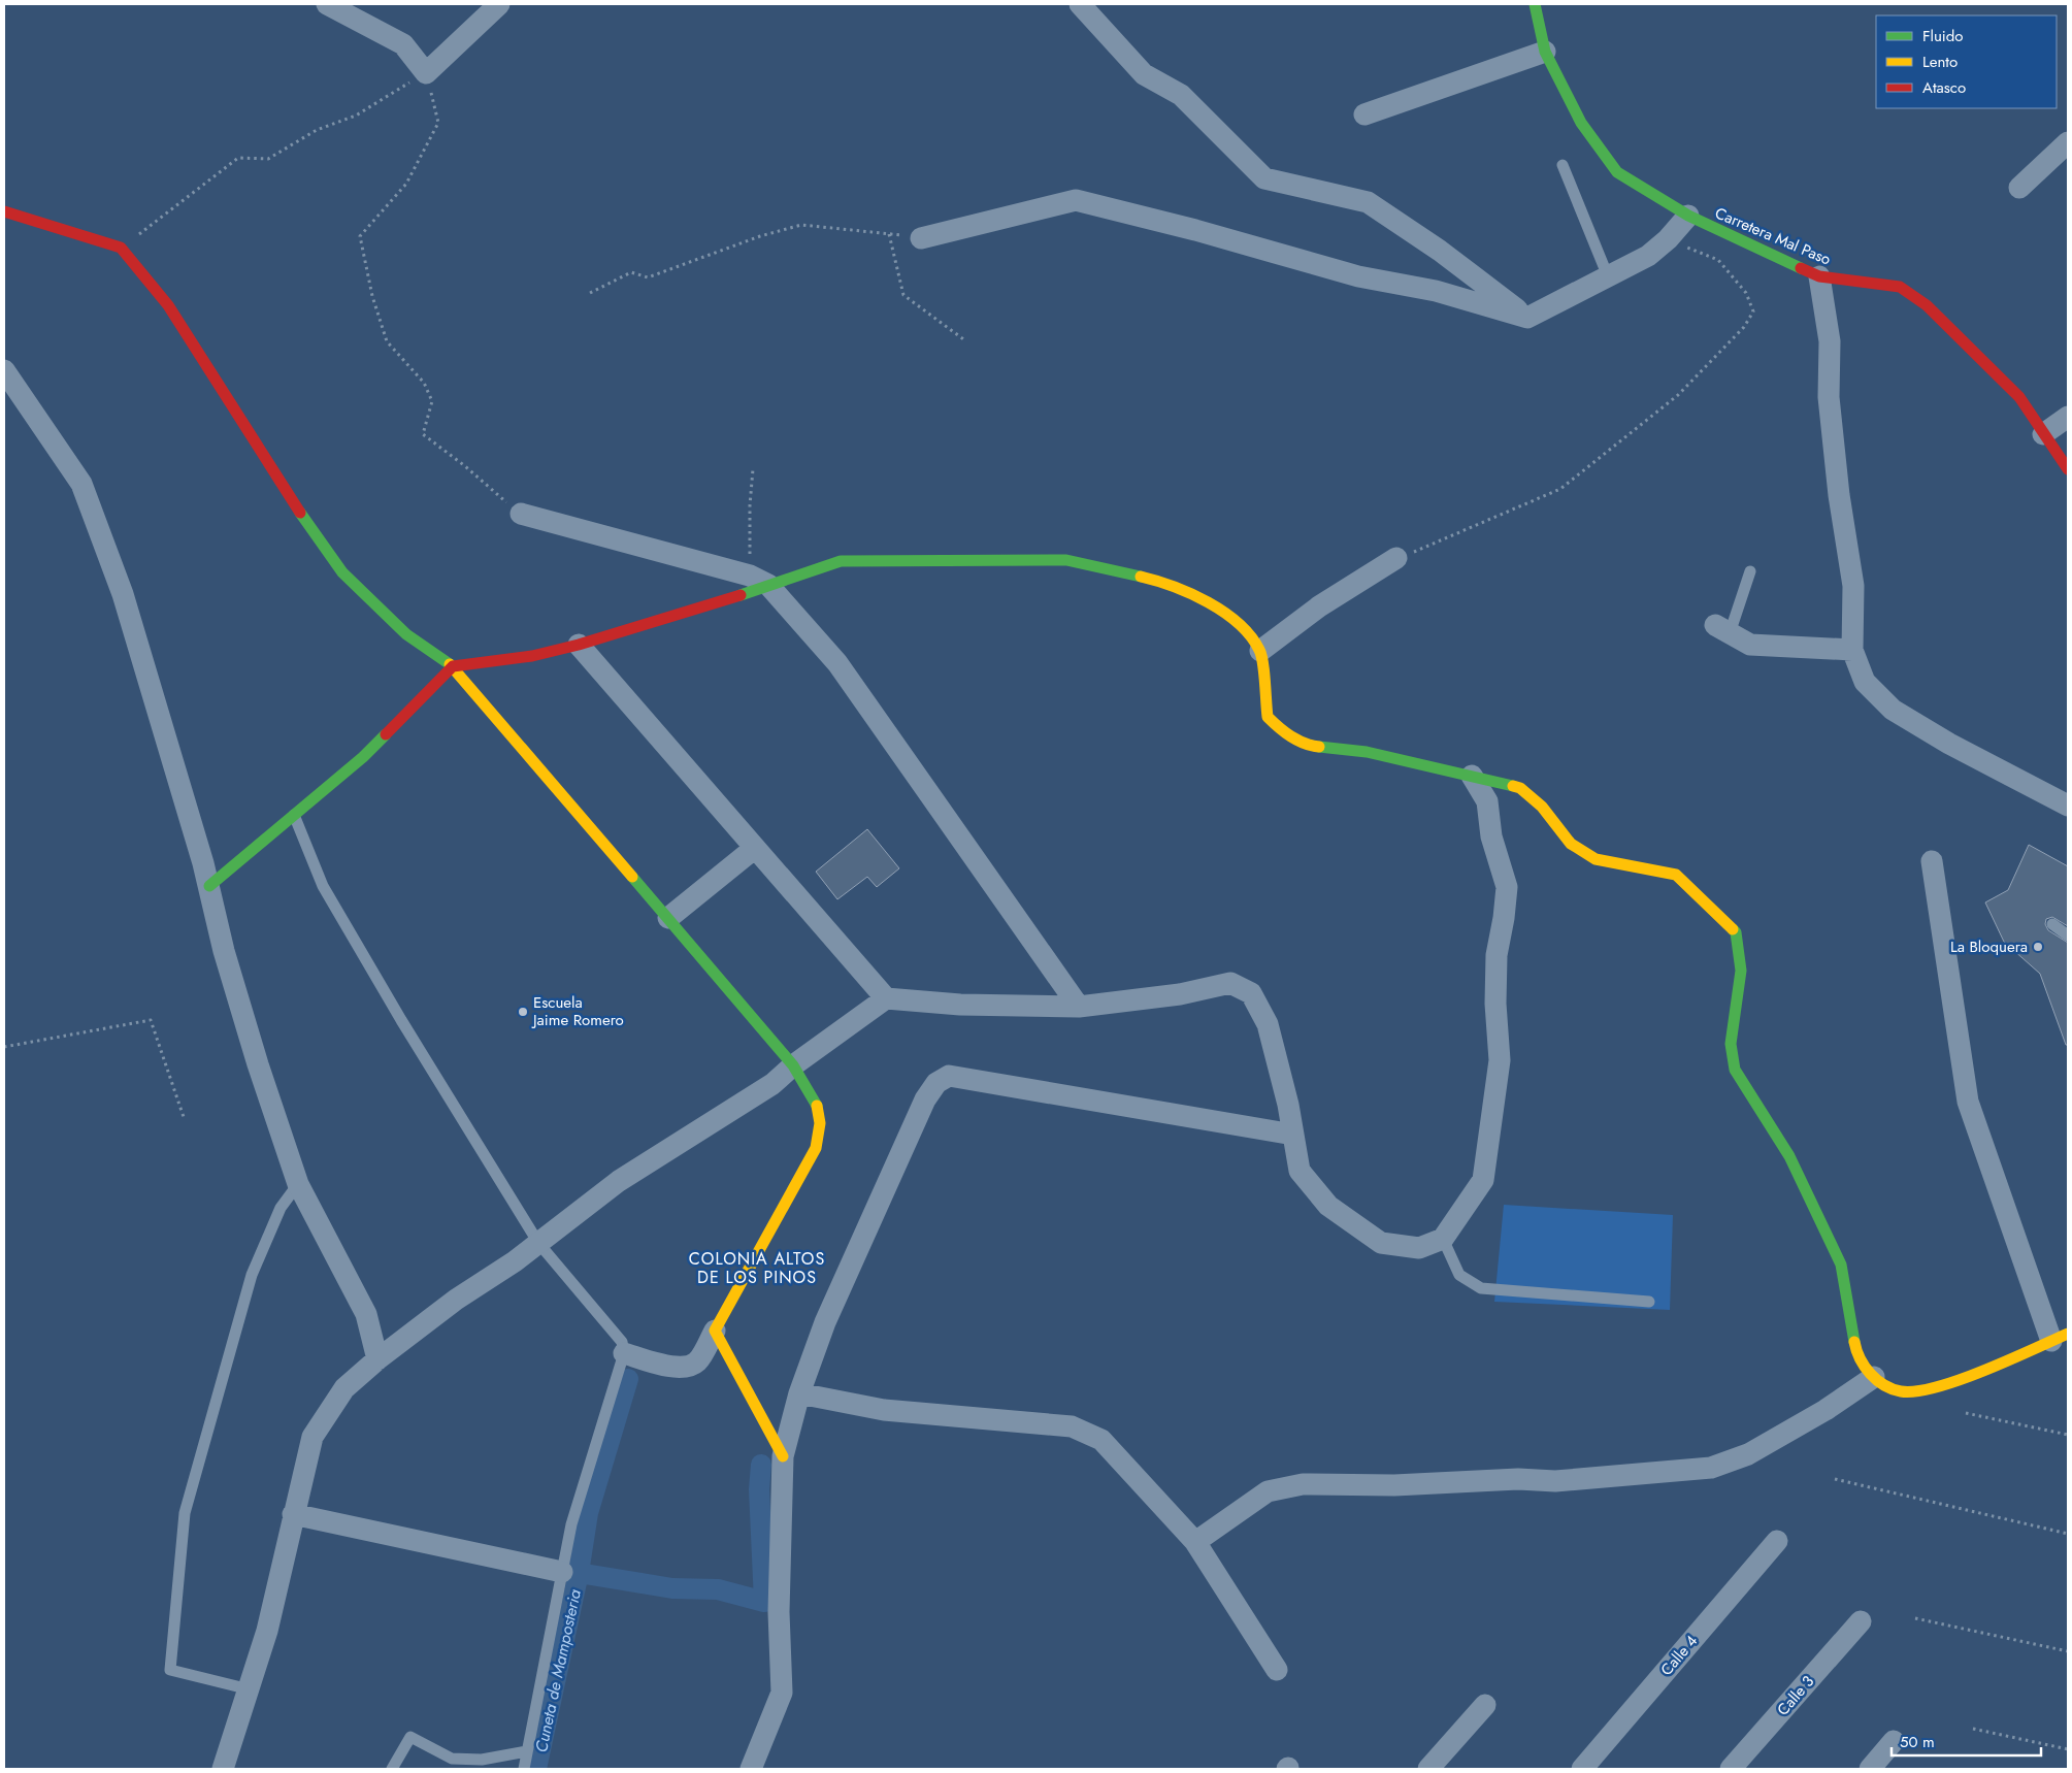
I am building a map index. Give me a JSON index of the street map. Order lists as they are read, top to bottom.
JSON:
{
  "streets": {
    "street": ["Carretera Mal Paso", "Calle 4", "Calle 3"]
  },
  "districts": ["COLONIA ALTOS DE LOS PINOS"],
  "water": ["Cuneta de Mamposteria"],
  "places": ["La Bloquera", "Escuela Jaime Romero"],
  "legend": ["Fluido", "Lento", "Atasco"],
  "scale_bar": "50 m"
}
